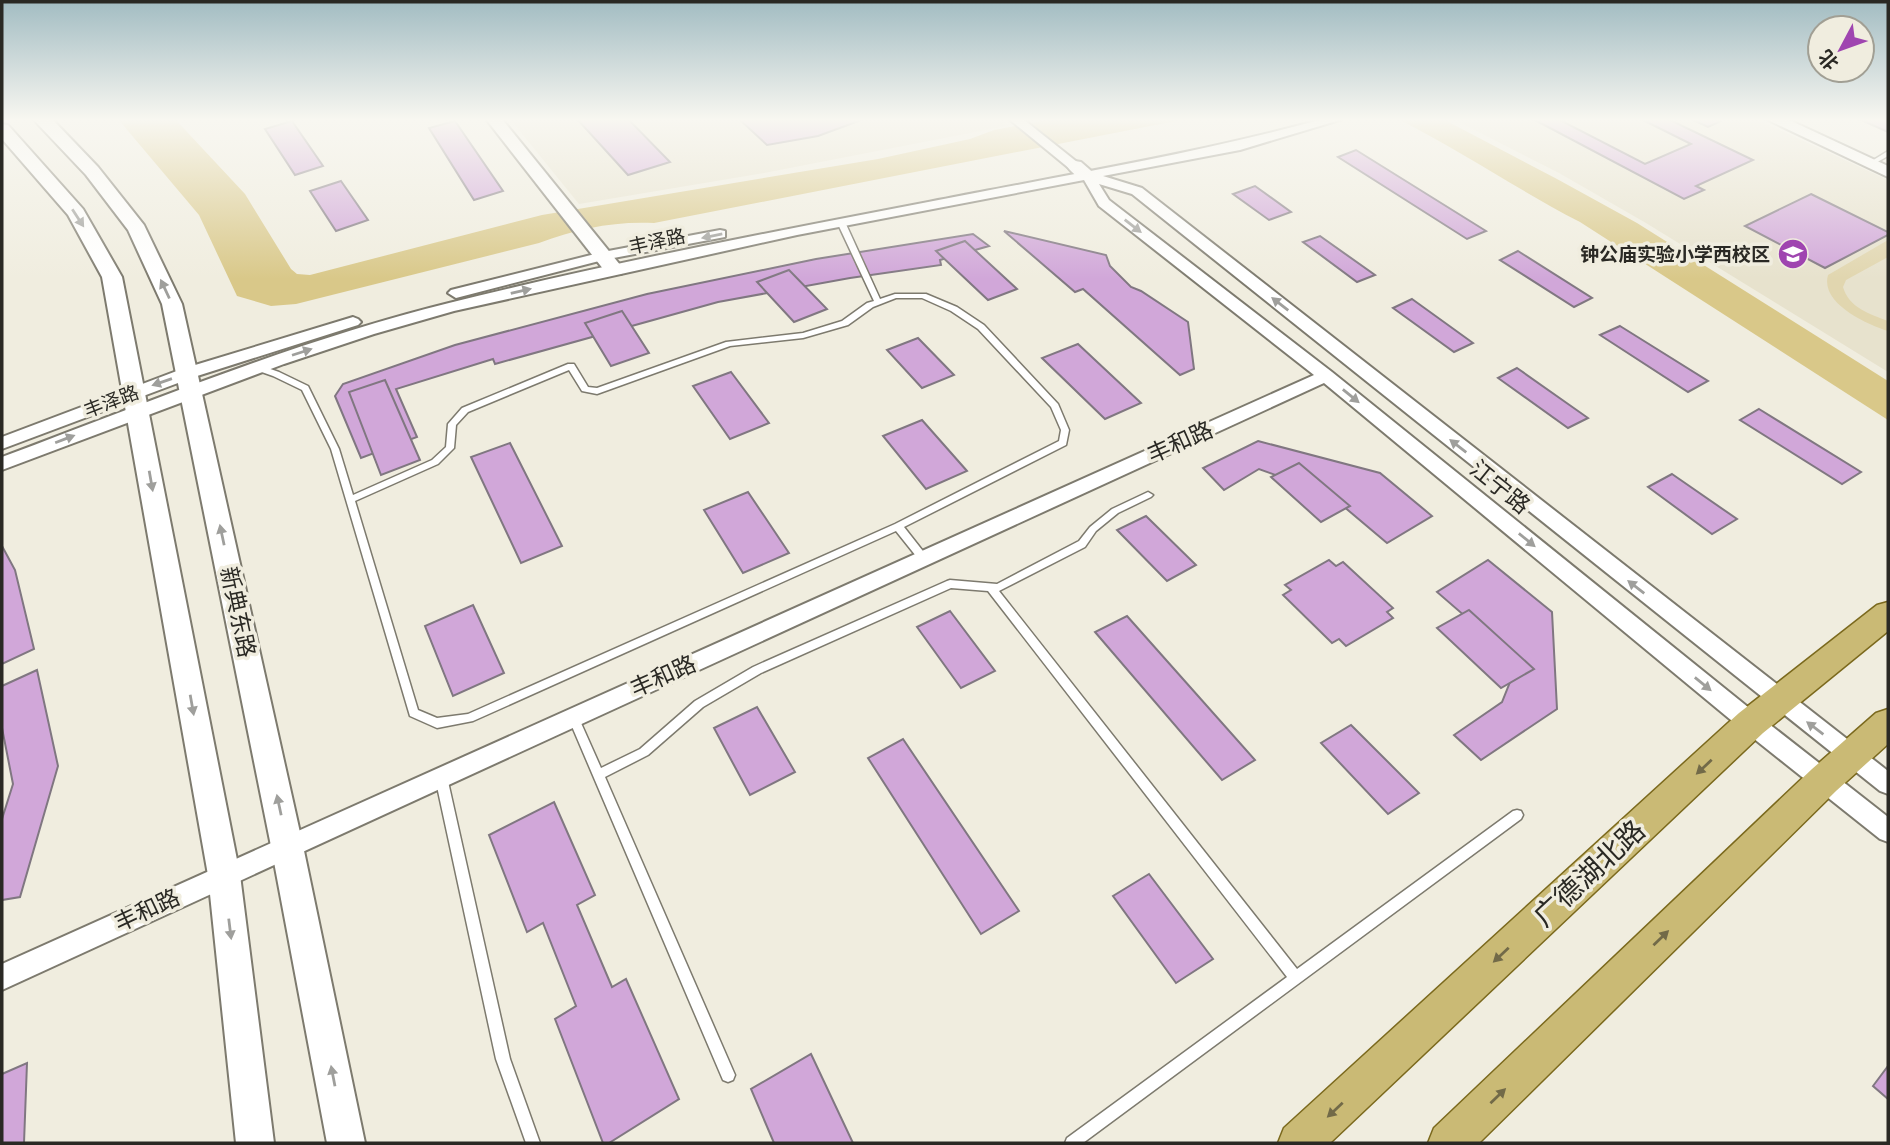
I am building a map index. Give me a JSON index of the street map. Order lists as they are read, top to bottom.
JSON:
{
  "streets": {
    "main road": ["新典东路", "广德湖北路"],
    "street": ["丰泽路", "丰和路", "江宁路"]
  },
  "crossings": [
    ["丰泽路", "新典东路"],
    ["丰和路", "江宁路"],
    ["丰和路", "新典东路"],
    ["江宁路", "广德湖北路"]
  ],
  "places": {
    "school or university": ["钟公庙实验小学西校区"]
  },
  "north": "bottom left"
}
